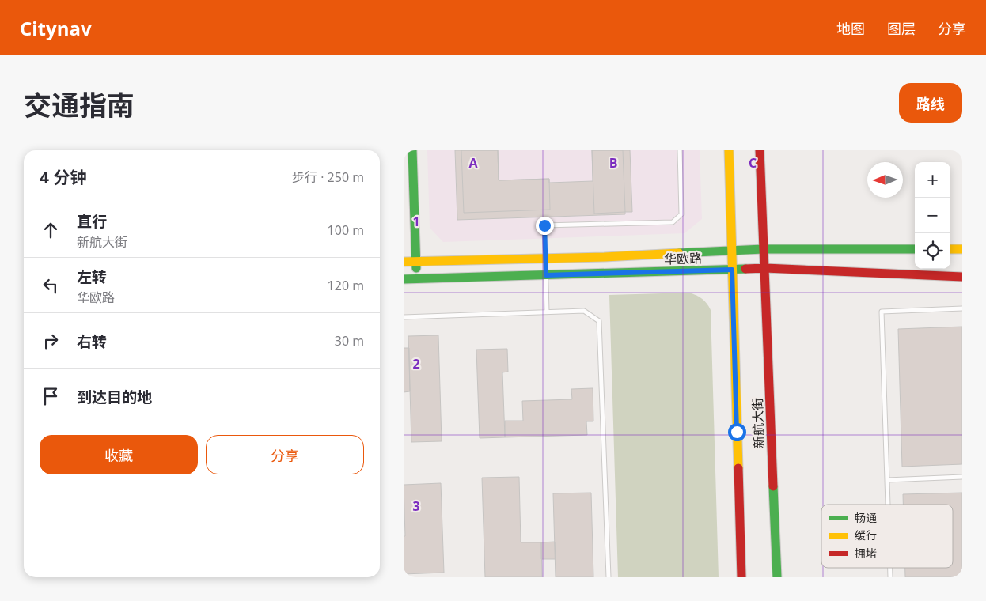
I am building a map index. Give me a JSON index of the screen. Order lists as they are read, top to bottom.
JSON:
{
  "streets": {
    "main road": ["华欧路", "新航大街"]
  },
  "crossings": [
    ["华欧路", "新航大街"]
  ],
  "legend": ["畅通", "缓行", "拥堵"],
  "north": "left",
  "page": {
    "header": "Citynav",
    "nav": ["地图", "图层", "分享"],
    "title": "交通指南",
    "buttons": [
      "路线",
      ["收藏", "分享"]
    ],
    "heading": ["4 分钟", "步行 · 250 m"],
    "map_buttons": ["+", "−"],
    "list": [
      ["直行", "新航大街", "100 m"],
      ["左转", "华欧路", "120 m"],
      ["右转", "30 m"],
      "到达目的地"
    ]
  },
  "grid": {
    "columns": ["A", "B", "C"],
    "rows": ["1", "2", "3"]
  }
}
